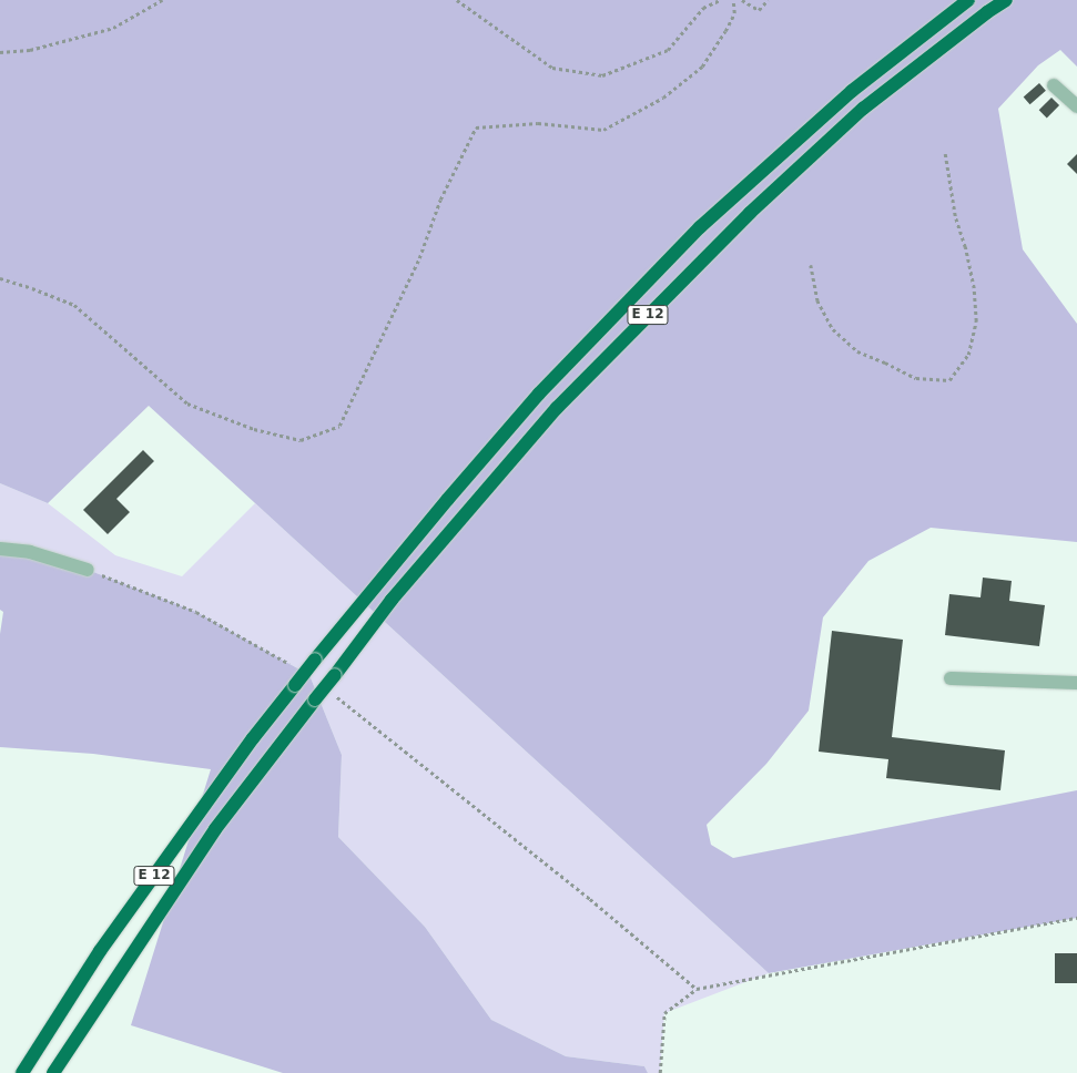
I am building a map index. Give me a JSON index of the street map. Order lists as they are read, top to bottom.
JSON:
{
  "streets": {
    "highway": ["E 12"]
  }
}
